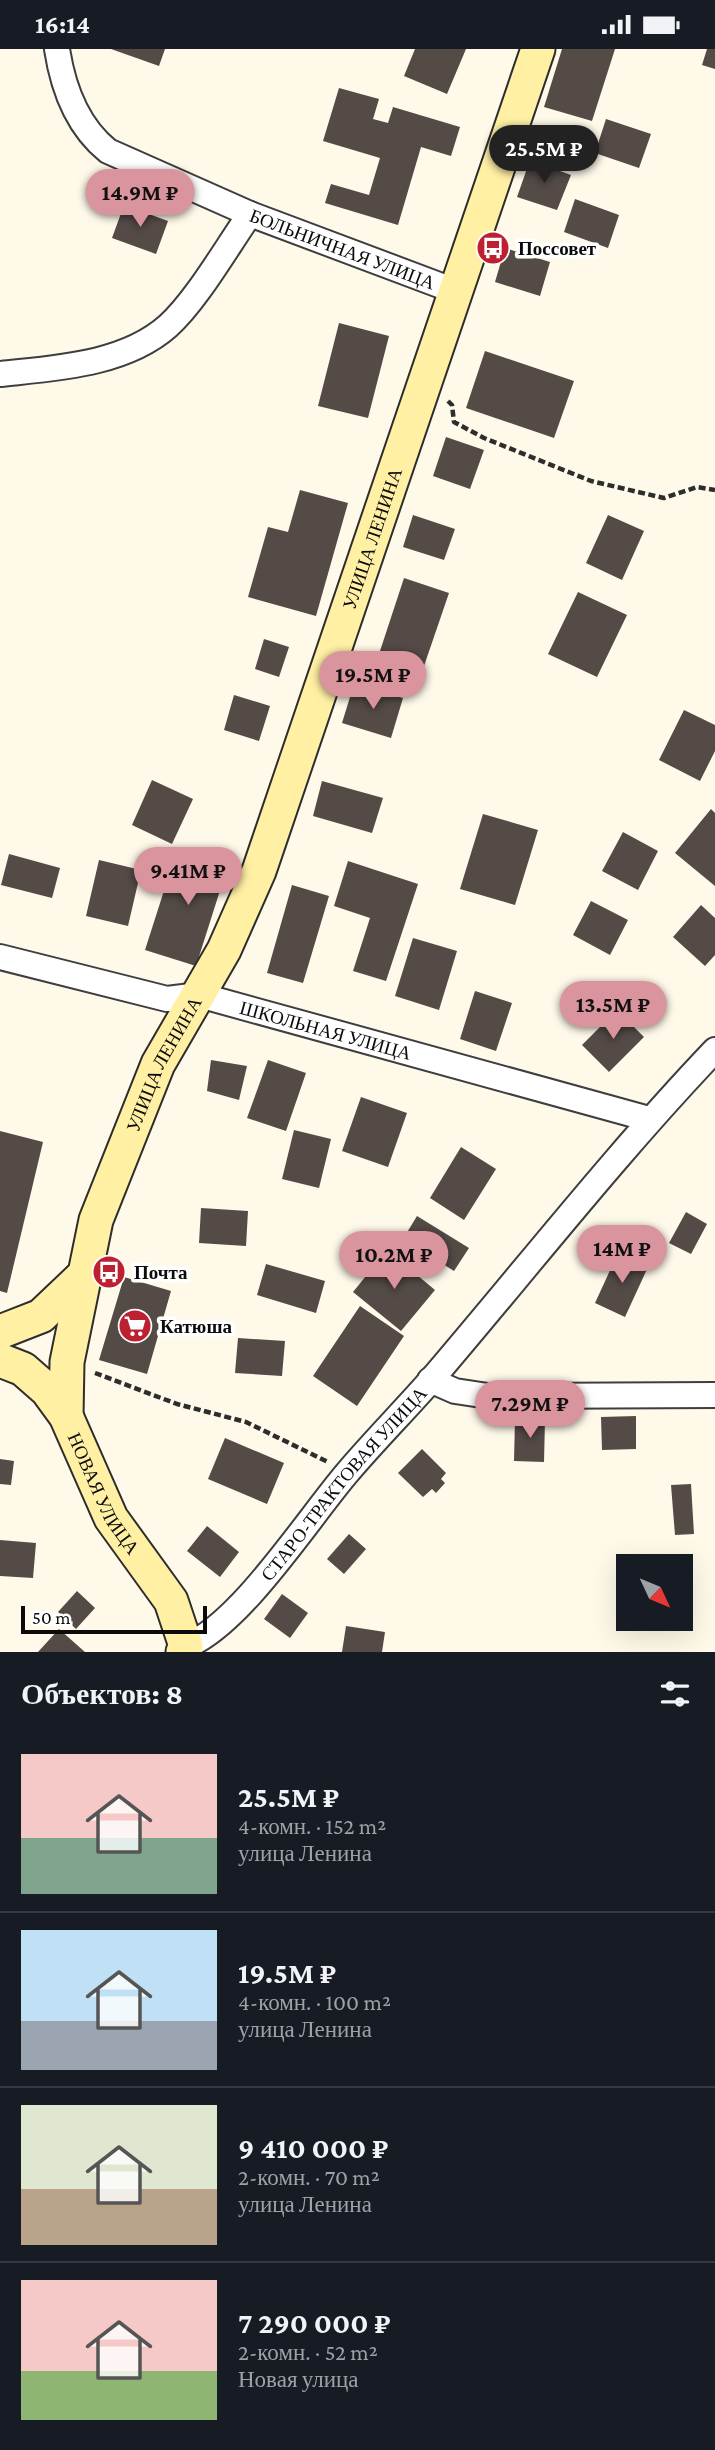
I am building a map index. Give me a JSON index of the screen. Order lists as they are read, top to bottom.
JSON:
{
  "streets": {
    "street": [
      "БОЛЬНИЧНАЯ УЛИЦА",
      "УЛИЦА ЛЕНИНА",
      "ШКОЛЬНАЯ УЛИЦА",
      "СТАРО-ТРАКТОВАЯ УЛИЦА",
      "НОВАЯ УЛИЦА"
    ]
  },
  "crossings": [
    ["БОЛЬНИЧНАЯ УЛИЦА", "УЛИЦА ЛЕНИНА"],
    ["УЛИЦА ЛЕНИНА", "ШКОЛЬНАЯ УЛИЦА"],
    ["УЛИЦА ЛЕНИНА", "НОВАЯ УЛИЦА"],
    ["ШКОЛЬНАЯ УЛИЦА", "СТАРО-ТРАКТОВАЯ УЛИЦА"],
    ["СТАРО-ТРАКТОВАЯ УЛИЦА", "НОВАЯ УЛИЦА"]
  ],
  "places": {
    "bus stop": ["Поссовет", "Почта"],
    "supermarket": ["Катюша"]
  },
  "scale_bar": "50 m",
  "north": "bottom right",
  "page": {
    "status": "16:14",
    "price": [
      "25.5M ₽",
      "14.9M ₽",
      "19.5M ₽",
      "9.41M ₽",
      "13.5M ₽",
      "14M ₽",
      "10.2M ₽",
      "7.29M ₽"
    ],
    "scale": "50 m",
    "heading": "Объектов: 8",
    "list": [
      {
        "name": "25.5M ₽",
        "note": "4-комн. · 152 m² · улица Ленина"
      },
      {
        "name": "19.5M ₽",
        "note": "4-комн. · 100 m² · улица Ленина"
      },
      {
        "name": "9 410 000 ₽",
        "note": "2-комн. · 70 m² · улица Ленина"
      },
      {
        "name": "7 290 000 ₽",
        "note": "2-комн. · 52 m² · Новая улица"
      }
    ]
  }
}
